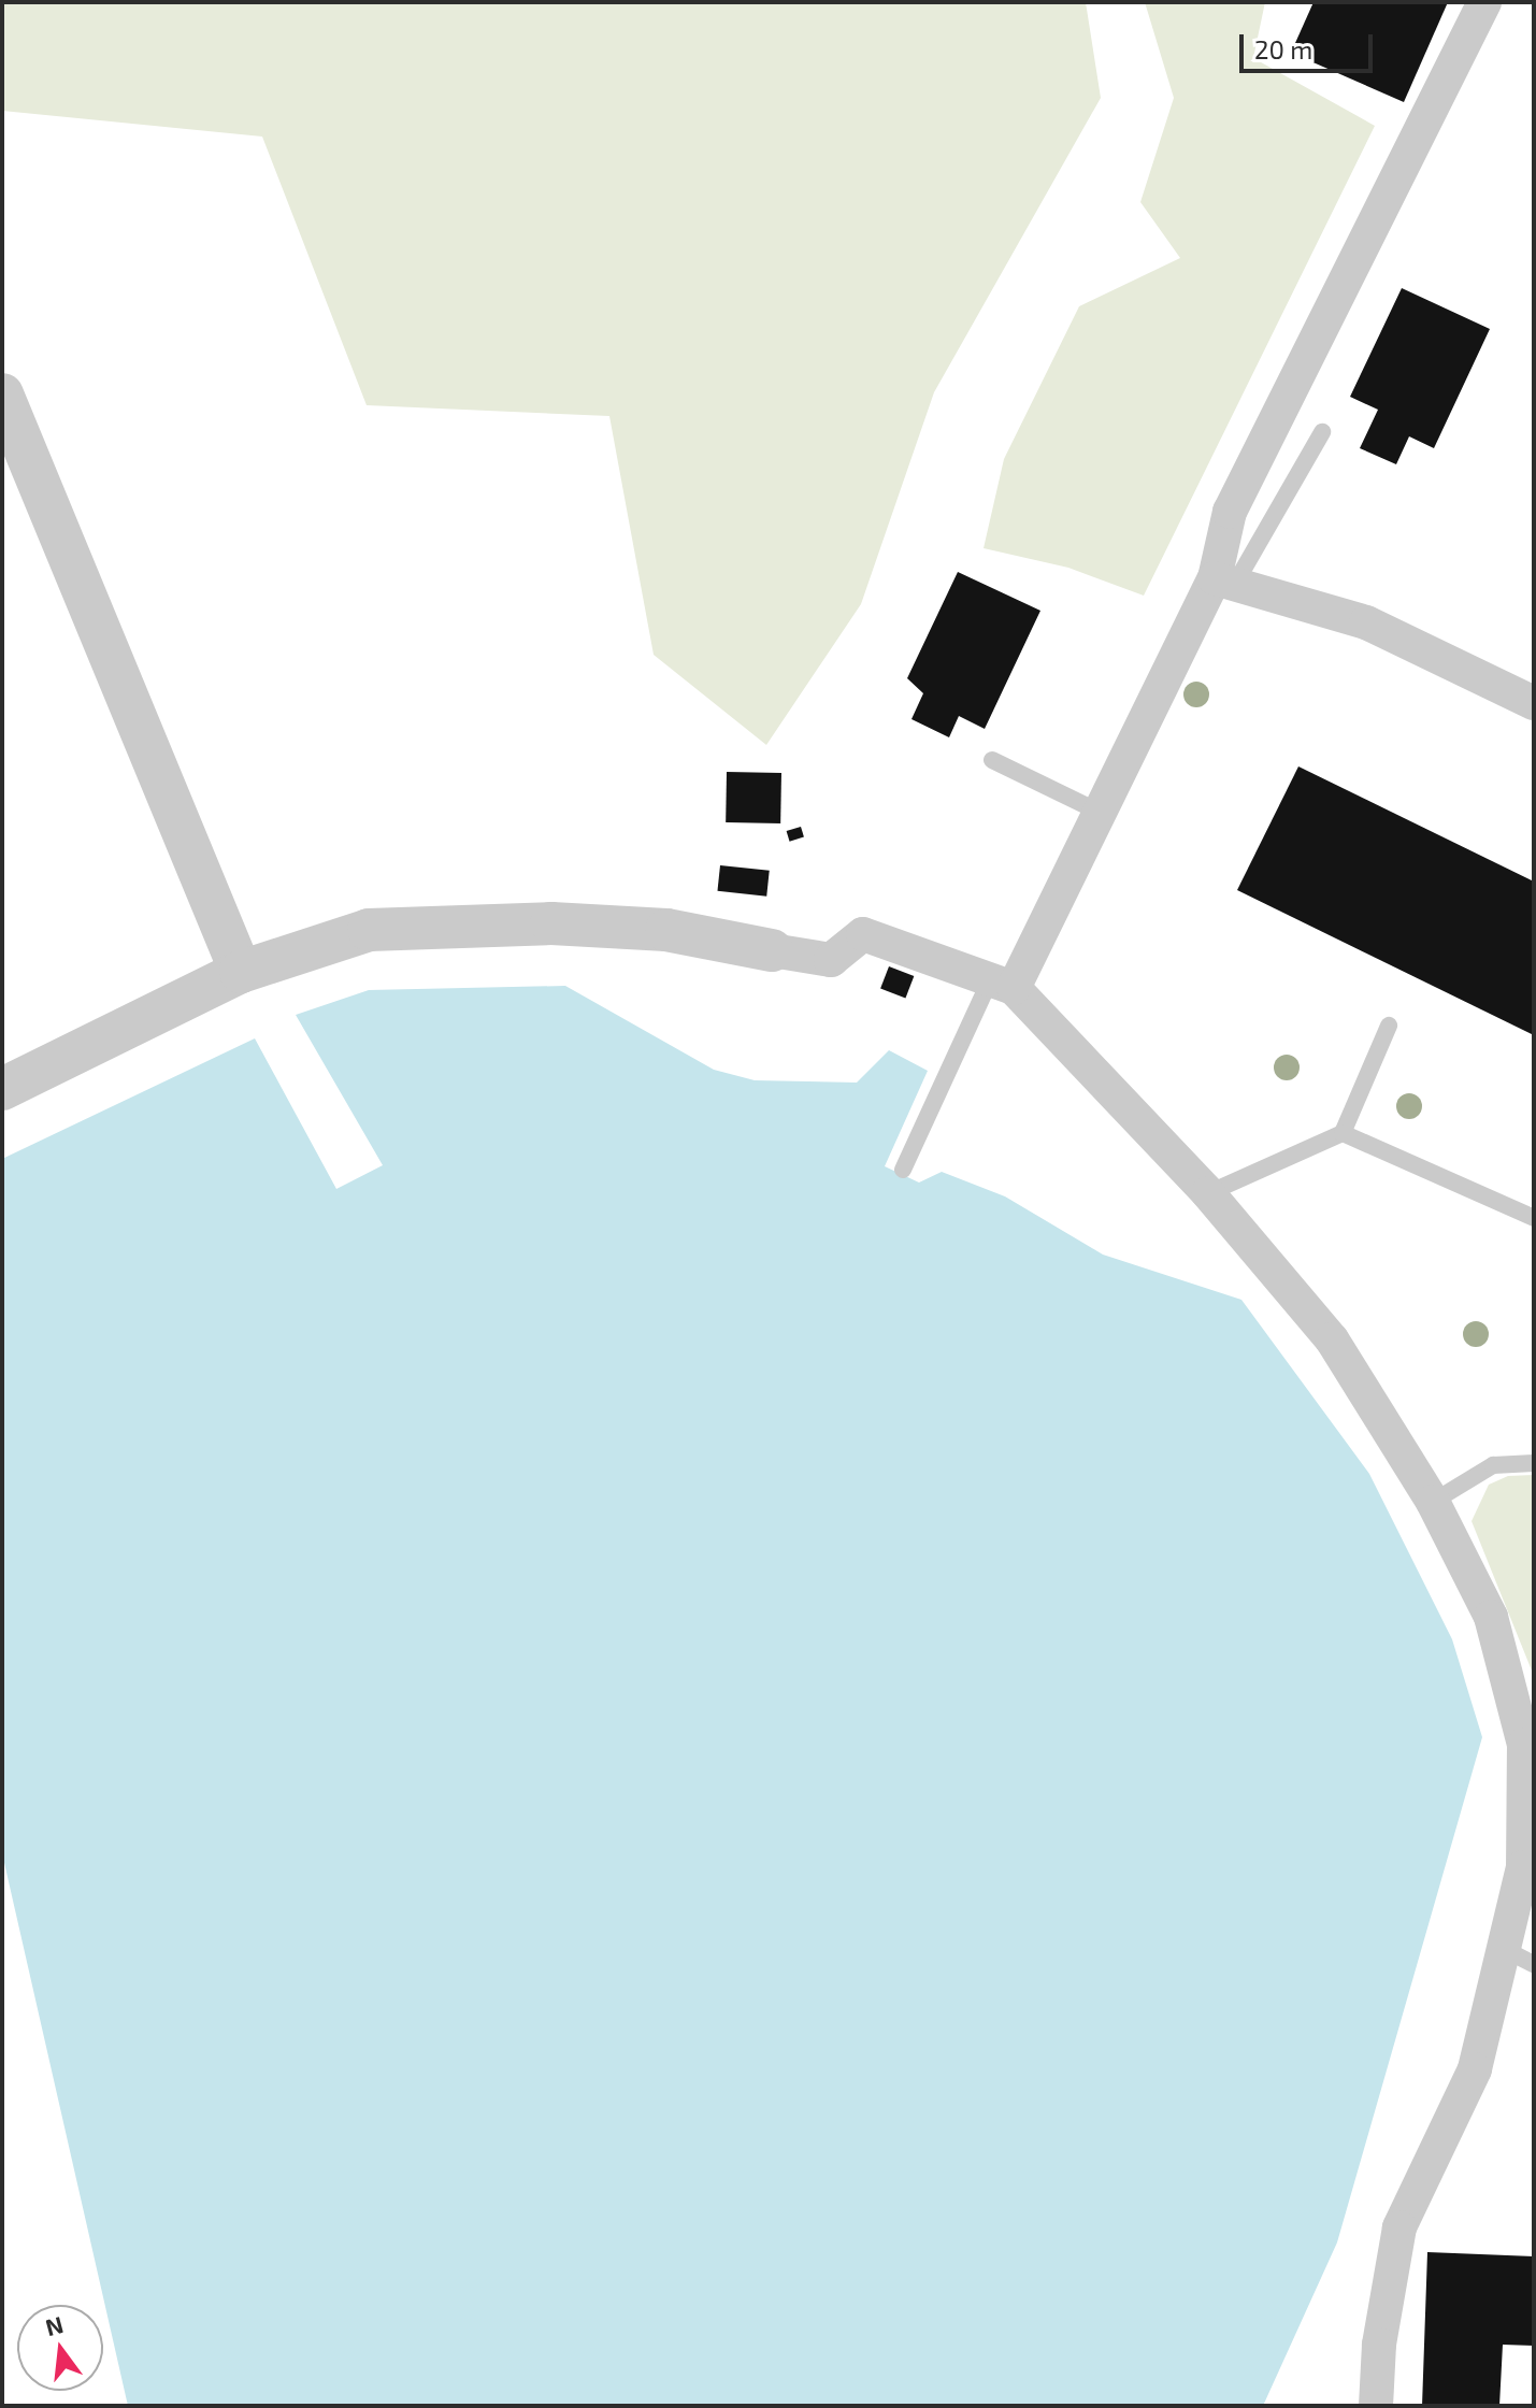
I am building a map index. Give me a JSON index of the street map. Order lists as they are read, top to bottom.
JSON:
{
  "scale_bar": "20 m",
  "north": "top"
}
